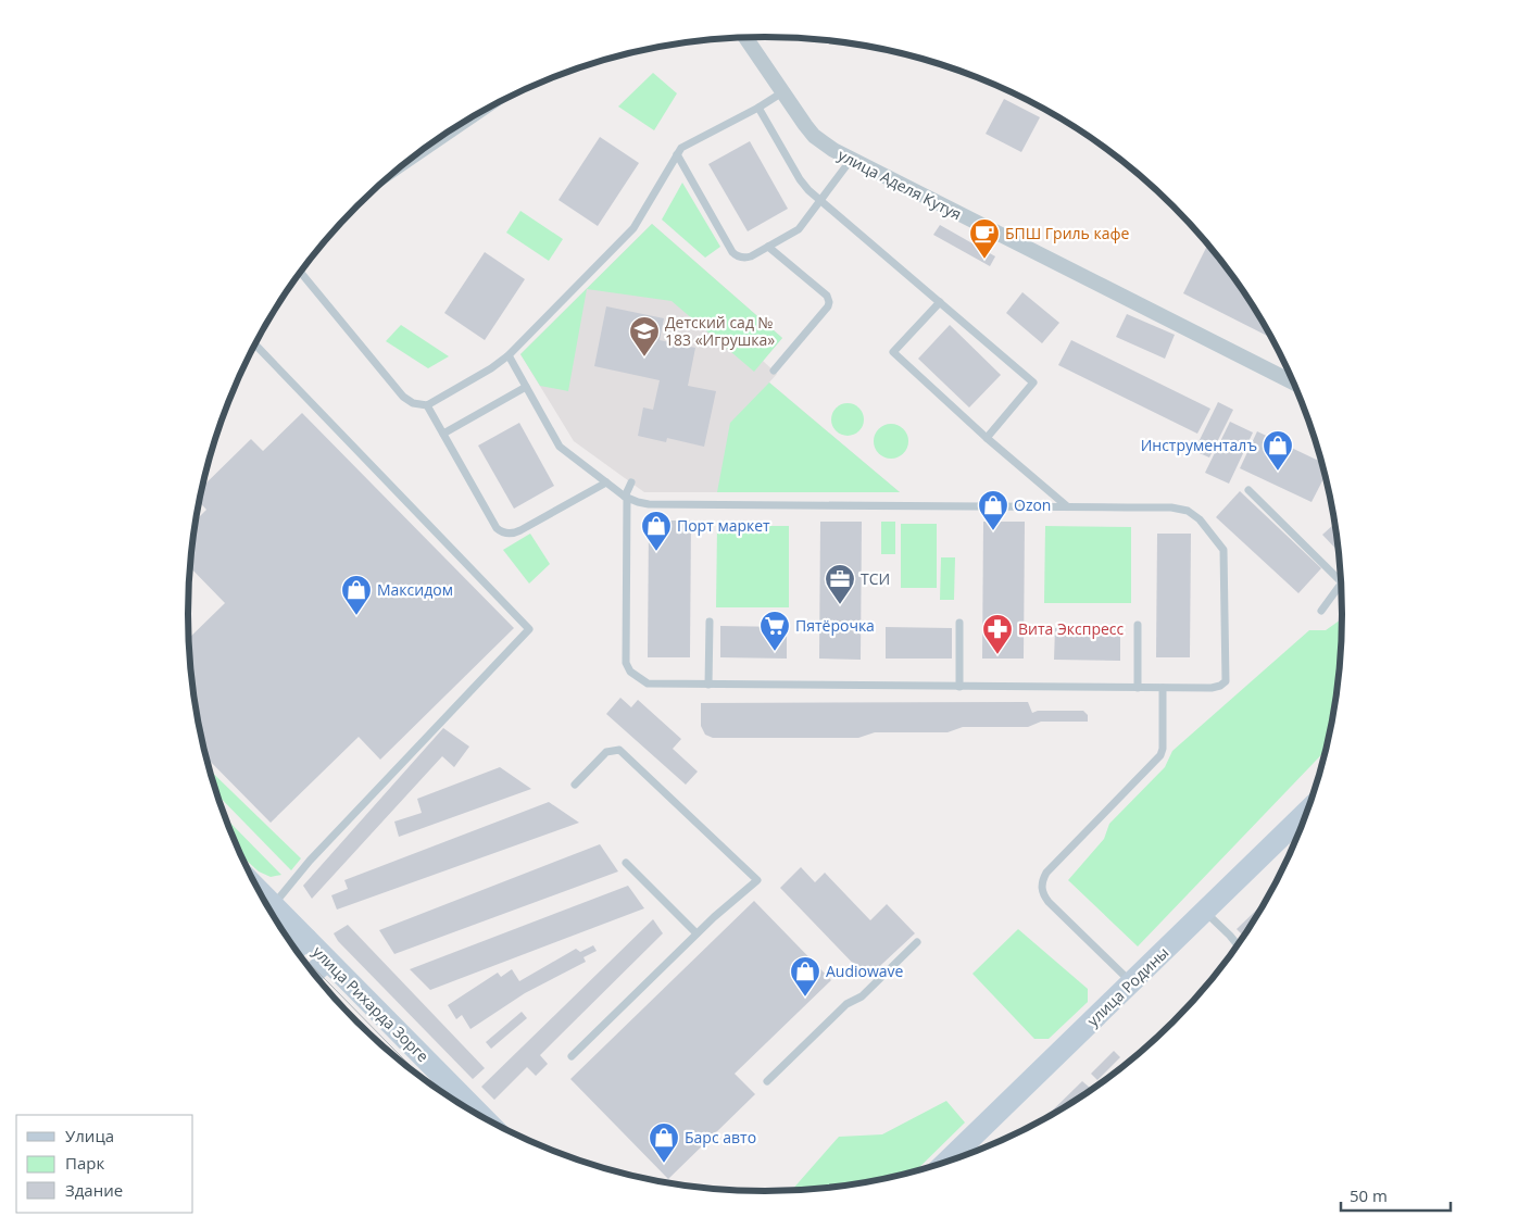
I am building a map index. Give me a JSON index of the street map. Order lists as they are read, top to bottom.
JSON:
{
  "streets": {
    "street": ["улица Аделя Кутуя", "улица Родины", "улица Рихарда Зорге"]
  },
  "places": {
    "cafe": ["БПШ Гриль кафе"],
    "school or university": ["Детский сад № 183 «Игрушка»"],
    "shop": [
      "Инструменталъ",
      "Ozon",
      "Порт маркет",
      "Максидом",
      "Audiowave",
      "Барс авто"
    ],
    "office": ["ТСИ"],
    "supermarket": ["Пятёрочка"],
    "pharmacy": ["Вита Экспресс"]
  },
  "legend": ["Улица", "Парк", "Здание"],
  "scale_bar": "50 m"
}
